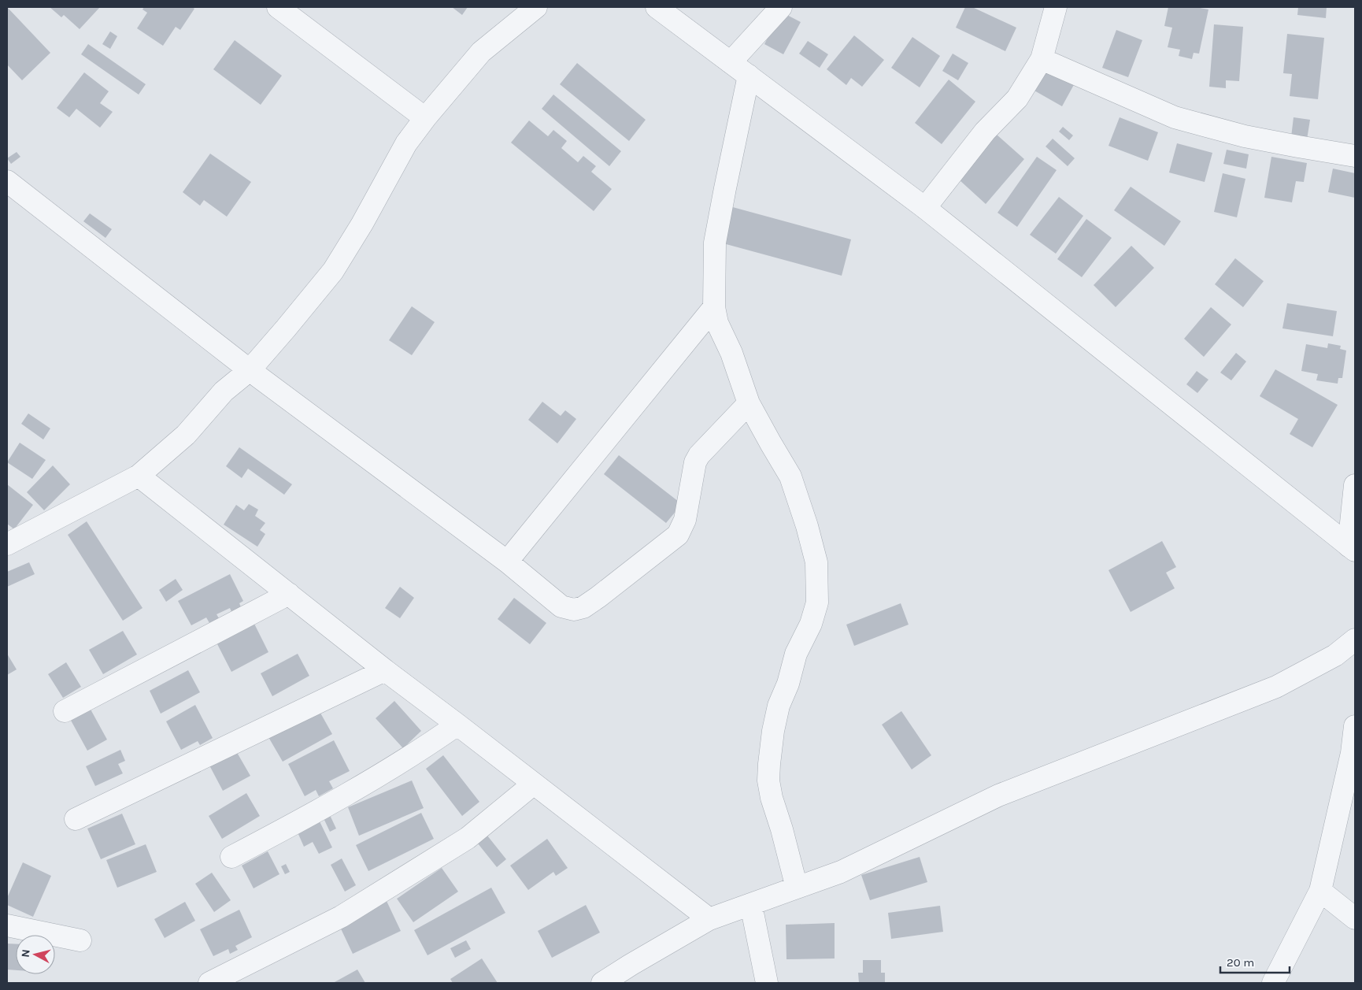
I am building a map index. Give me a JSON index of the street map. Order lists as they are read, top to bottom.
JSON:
{
  "scale_bar": "20 m",
  "north": "left"
}
